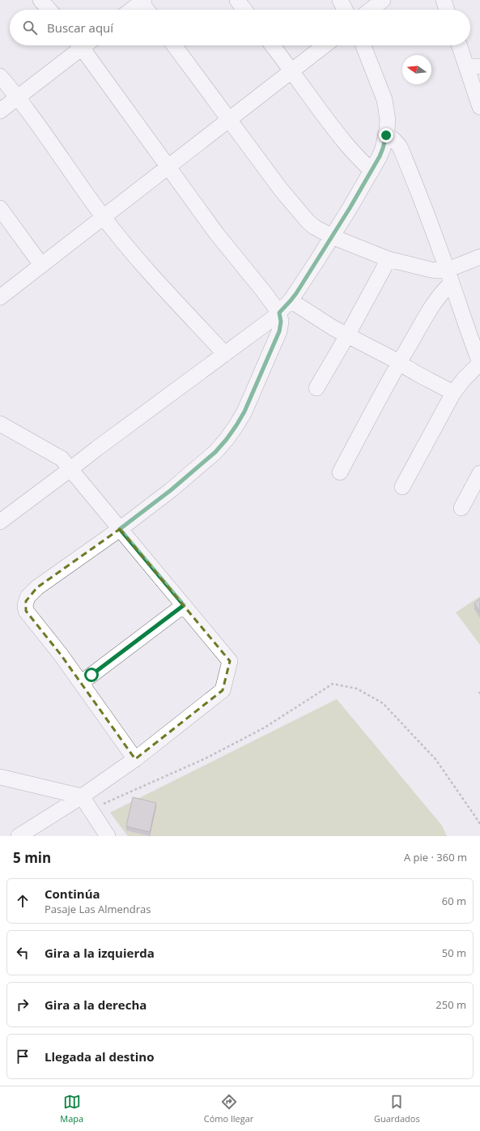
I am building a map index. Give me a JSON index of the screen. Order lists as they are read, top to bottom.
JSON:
{
  "north": "left",
  "page": {
    "search": "Buscar aquí",
    "heading": ["5 min", "A pie · 360 m"],
    "list": [
      ["Continúa", "Pasaje Las Almendras", "60 m"],
      ["Gira a la izquierda", "50 m"],
      ["Gira a la derecha", "250 m"],
      "Llegada al destino"
    ],
    "nav": ["Mapa", "Cómo llegar", "Guardados"]
  }
}
